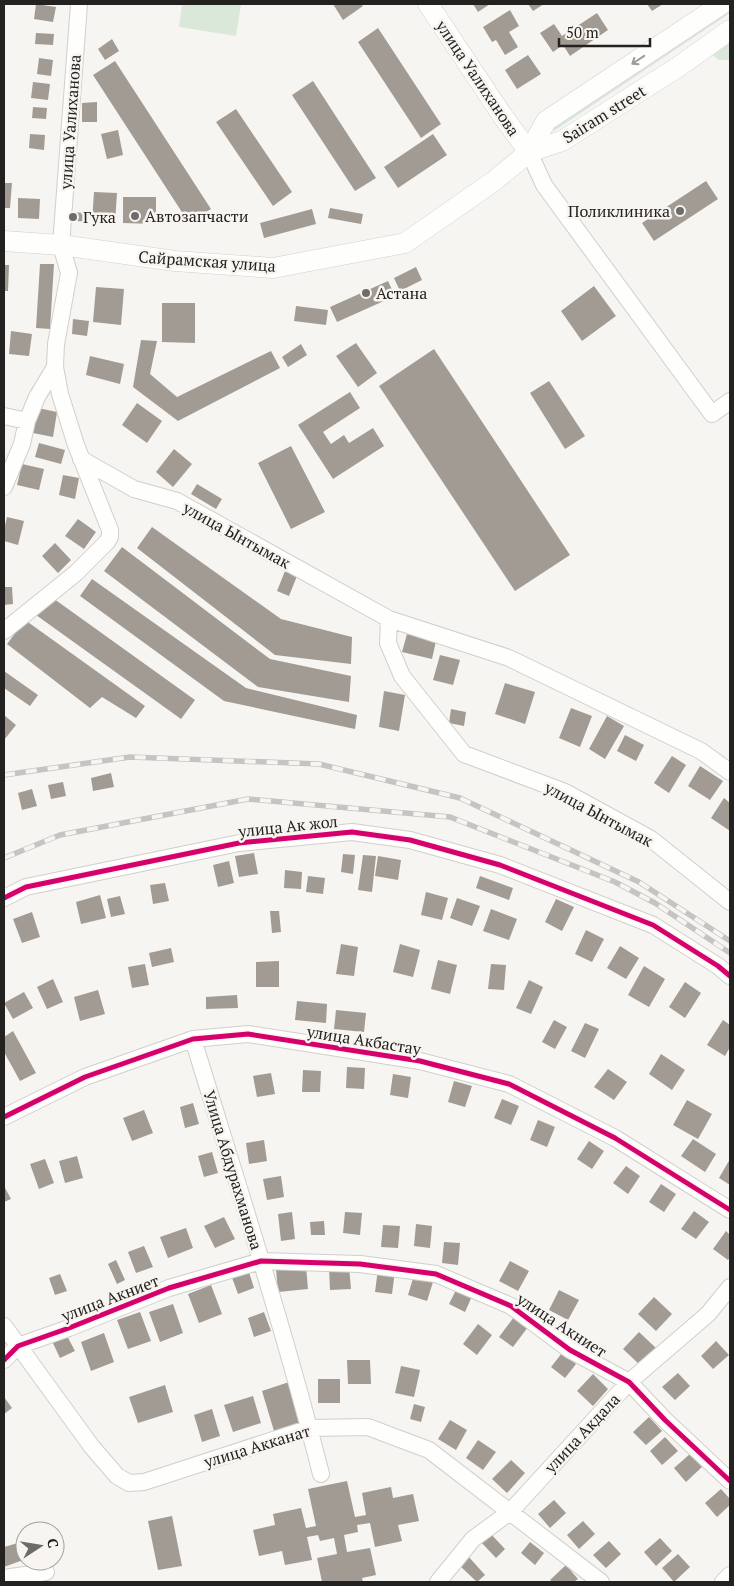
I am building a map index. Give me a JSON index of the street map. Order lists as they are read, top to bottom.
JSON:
{
  "streets": {
    "main road": ["улица Уалиханова", "Sairam street", "Сайрамская улица"],
    "street": [
      "улица Ынтымак",
      "улица Ак жол",
      "улица Акбастау",
      "Улица Абдурахманова",
      "улица Акниет",
      "улица Акдала",
      "улица Акканат"
    ]
  },
  "crossings": [
    ["улица Уалиханова", "Sairam street"],
    ["улица Уалиханова", "Сайрамская улица"],
    ["улица Уалиханова", "улица Ынтымак"],
    ["Sairam street", "Сайрамская улица"],
    ["улица Акбастау", "Улица Абдурахманова"],
    ["Улица Абдурахманова", "улица Акниет"],
    ["Улица Абдурахманова", "улица Акканат"],
    ["улица Акниет", "улица Акдала"],
    ["улица Акниет", "улица Акканат"],
    ["улица Акдала", "улица Акканат"]
  ],
  "places": [
    "Поликлиника",
    "Автозапчасти",
    "Гука",
    "Астана"
  ],
  "scale_bar": "50 m",
  "north": "right"
}
